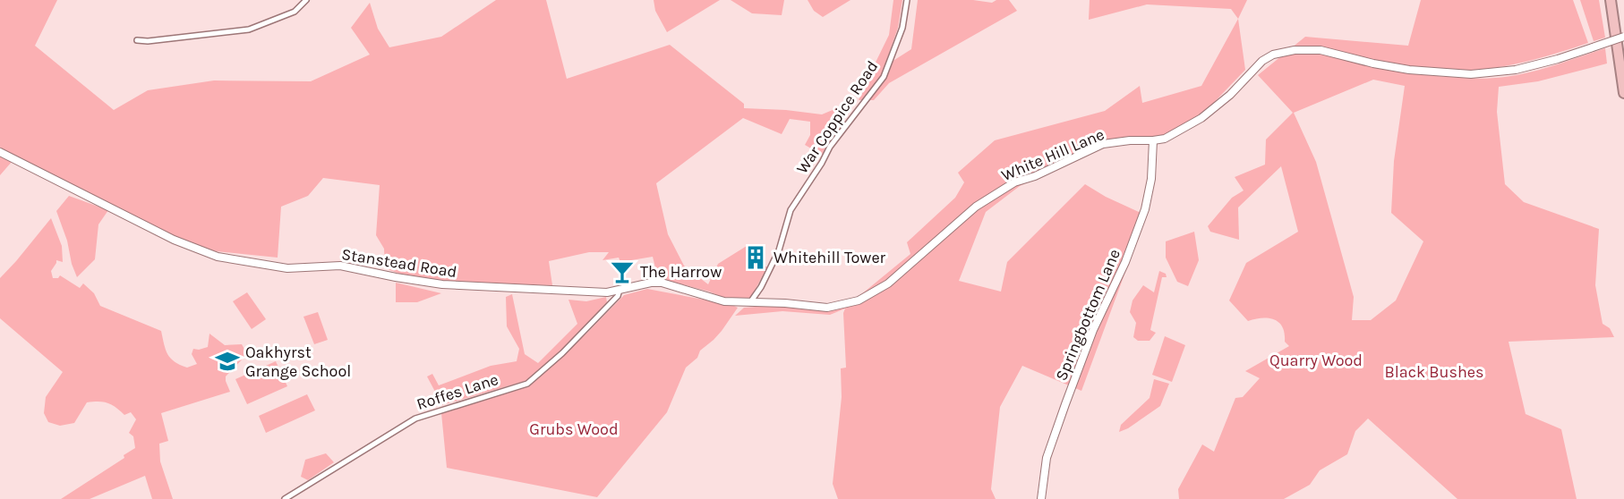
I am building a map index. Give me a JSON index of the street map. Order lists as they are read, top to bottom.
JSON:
{
  "streets": {
    "street": [
      "War Coppice Road",
      "White Hill Lane",
      "Stanstead Road",
      "Springbottom Lane",
      "Roffes Lane"
    ]
  },
  "crossings": [
    ["War Coppice Road", "White Hill Lane"],
    ["War Coppice Road", "Stanstead Road"],
    ["White Hill Lane", "Stanstead Road"],
    ["White Hill Lane", "Springbottom Lane"],
    ["Stanstead Road", "Roffes Lane"]
  ],
  "parks": ["Quarry Wood", "Black Bushes", "Grubs Wood"],
  "places": {
    "building": ["Whitehill Tower"],
    "bar": ["The Harrow"],
    "school or university": ["Oakhyrst Grange School"]
  }
}
